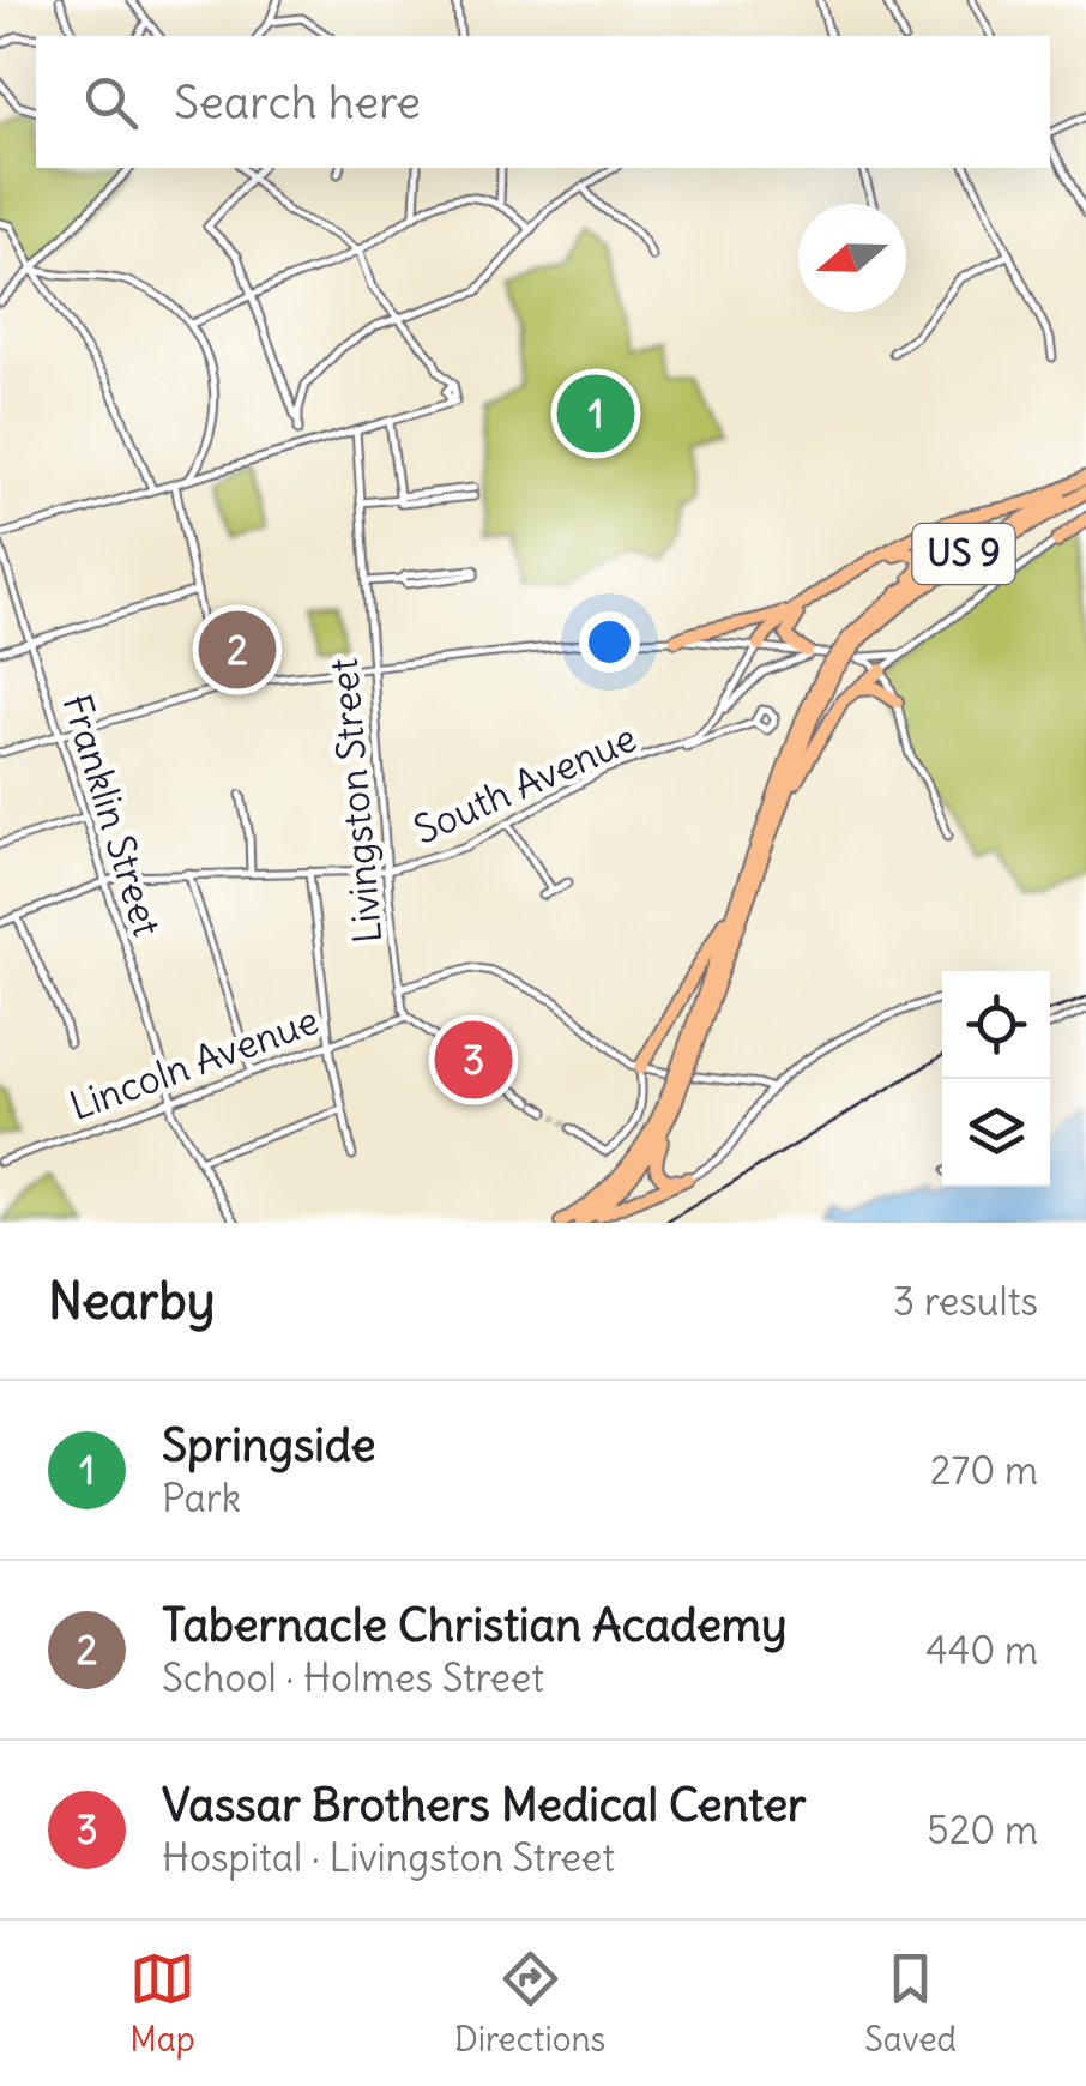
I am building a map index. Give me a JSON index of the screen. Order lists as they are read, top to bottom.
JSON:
{
  "streets": {
    "highway": ["US 9"],
    "street": [
      "South Avenue",
      "Livingston Street",
      "Franklin Street",
      "Lincoln Avenue"
    ]
  },
  "crossings": [
    ["South Avenue", "Livingston Street"],
    ["South Avenue", "Franklin Street"],
    ["Livingston Street", "Lincoln Avenue"],
    ["Franklin Street", "Lincoln Avenue"]
  ],
  "north": "left",
  "page": {
    "search": "Search here",
    "pins": ["1", "2", "3"],
    "heading": ["Nearby", "3 results"],
    "list": [
      {
        "mark": "1",
        "name": "Springside",
        "note": "Park",
        "value": "270 m"
      },
      {
        "mark": "2",
        "name": "Tabernacle Christian Academy",
        "note": "School · Holmes Street",
        "value": "440 m"
      },
      {
        "mark": "3",
        "name": "Vassar Brothers Medical Center",
        "note": "Hospital · Livingston Street",
        "value": "520 m"
      }
    ],
    "nav": ["Map", "Directions", "Saved"]
  }
}
